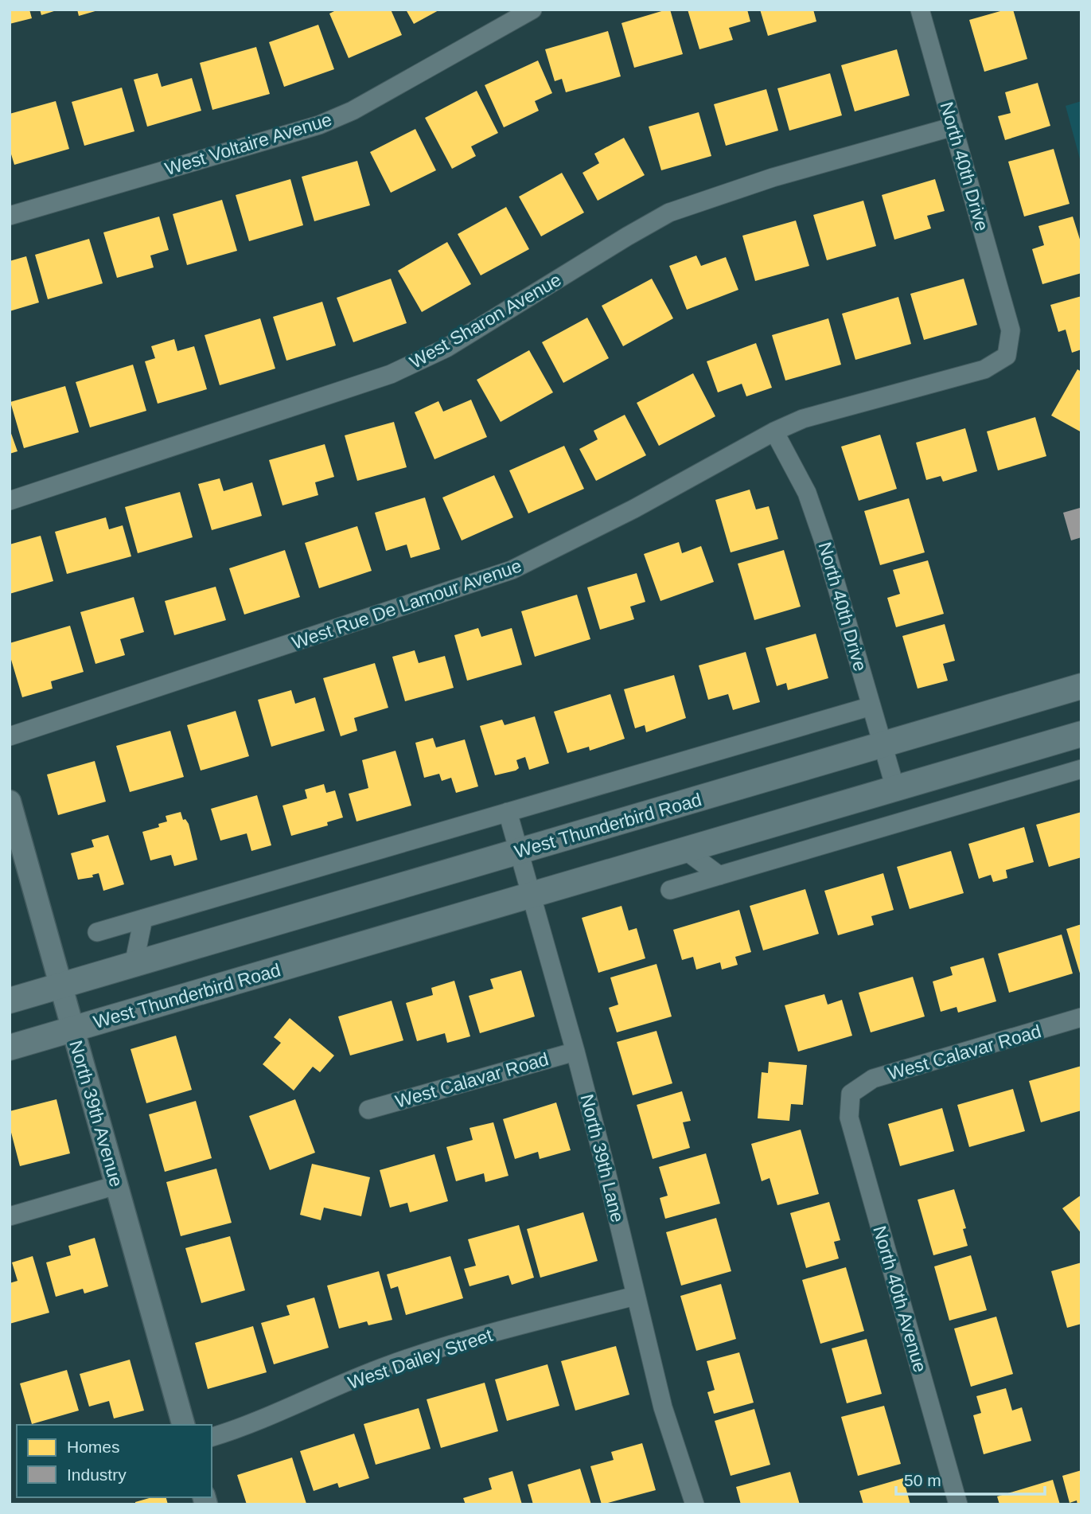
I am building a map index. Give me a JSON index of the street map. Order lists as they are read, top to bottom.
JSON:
{
  "streets": {
    "main road": ["West Thunderbird Road"],
    "street": [
      "West Voltaire Avenue",
      "North 40th Drive",
      "West Sharon Avenue",
      "West Rue De Lamour Avenue",
      "West Calavar Road",
      "North 39th Avenue",
      "North 39th Lane",
      "North 40th Avenue",
      "West Dailey Street"
    ]
  },
  "crossings": [
    ["North 40th Drive", "West Sharon Avenue"],
    ["North 40th Drive", "West Rue De Lamour Avenue"],
    ["North 40th Drive", "West Thunderbird Road"],
    ["West Thunderbird Road", "North 39th Avenue"],
    ["West Thunderbird Road", "North 39th Lane"],
    ["West Calavar Road", "North 39th Lane"],
    ["West Calavar Road", "North 40th Avenue"],
    ["North 39th Lane", "West Dailey Street"]
  ],
  "legend": ["Homes", "Industry"],
  "scale_bar": "50 m"
}
